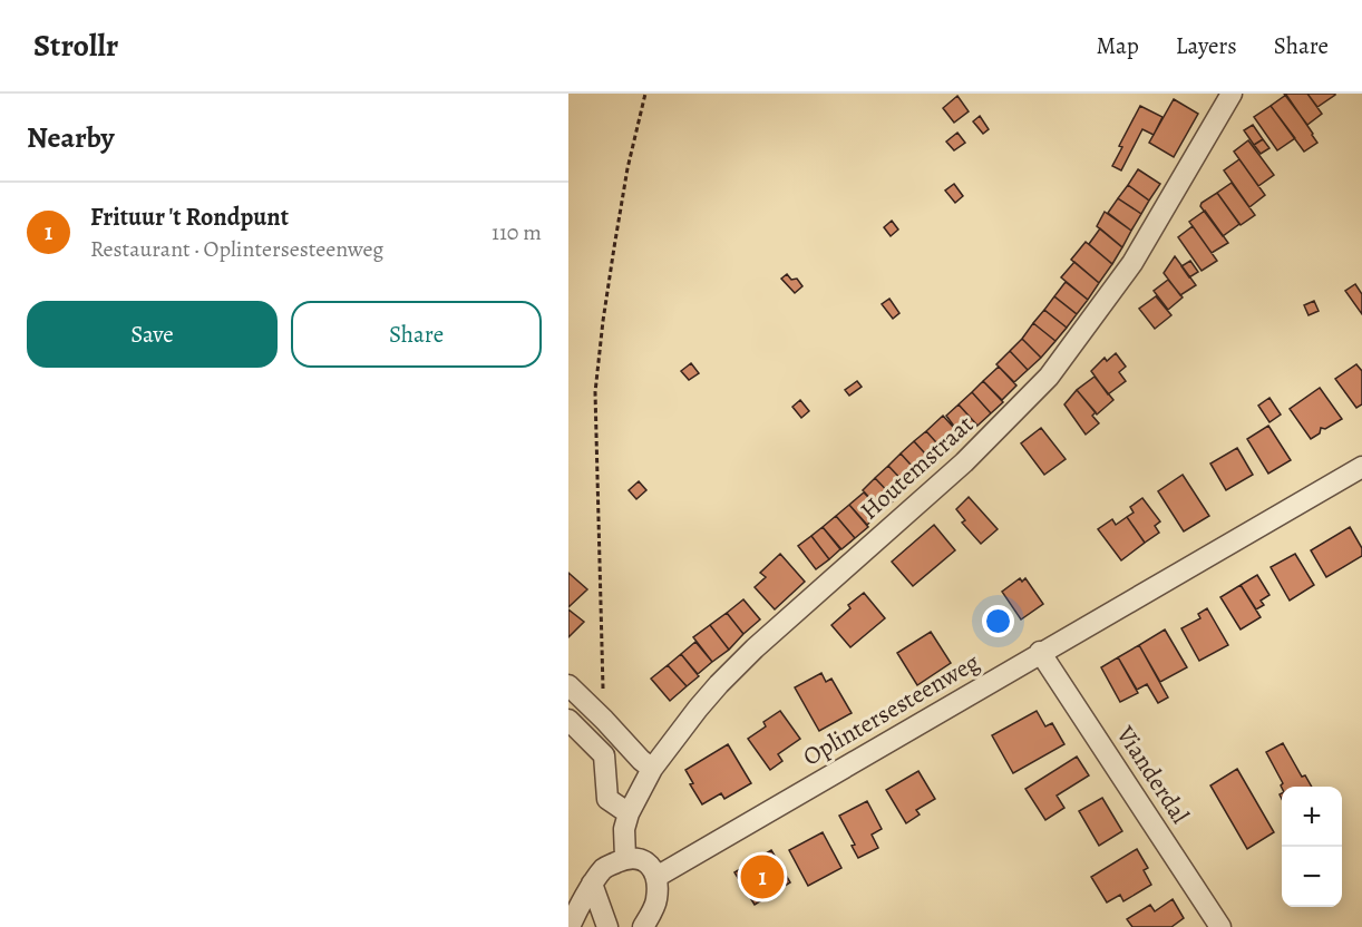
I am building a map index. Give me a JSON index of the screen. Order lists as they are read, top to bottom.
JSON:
{
  "streets": {
    "street": ["Houtemstraat", "Oplintersesteenweg", "Vianderdal"]
  },
  "crossings": [
    ["Oplintersesteenweg", "Vianderdal"]
  ],
  "page": {
    "header": "Strollr",
    "nav": ["Map", "Layers", "Share"],
    "heading": "Nearby",
    "list": [
      {
        "mark": "1",
        "name": "Frituur 't Rondpunt",
        "note": "Restaurant · Oplintersesteenweg",
        "value": "110 m"
      }
    ],
    "buttons": ["Save", "Share"],
    "map_buttons": ["+", "−"],
    "pins": "1"
  }
}
